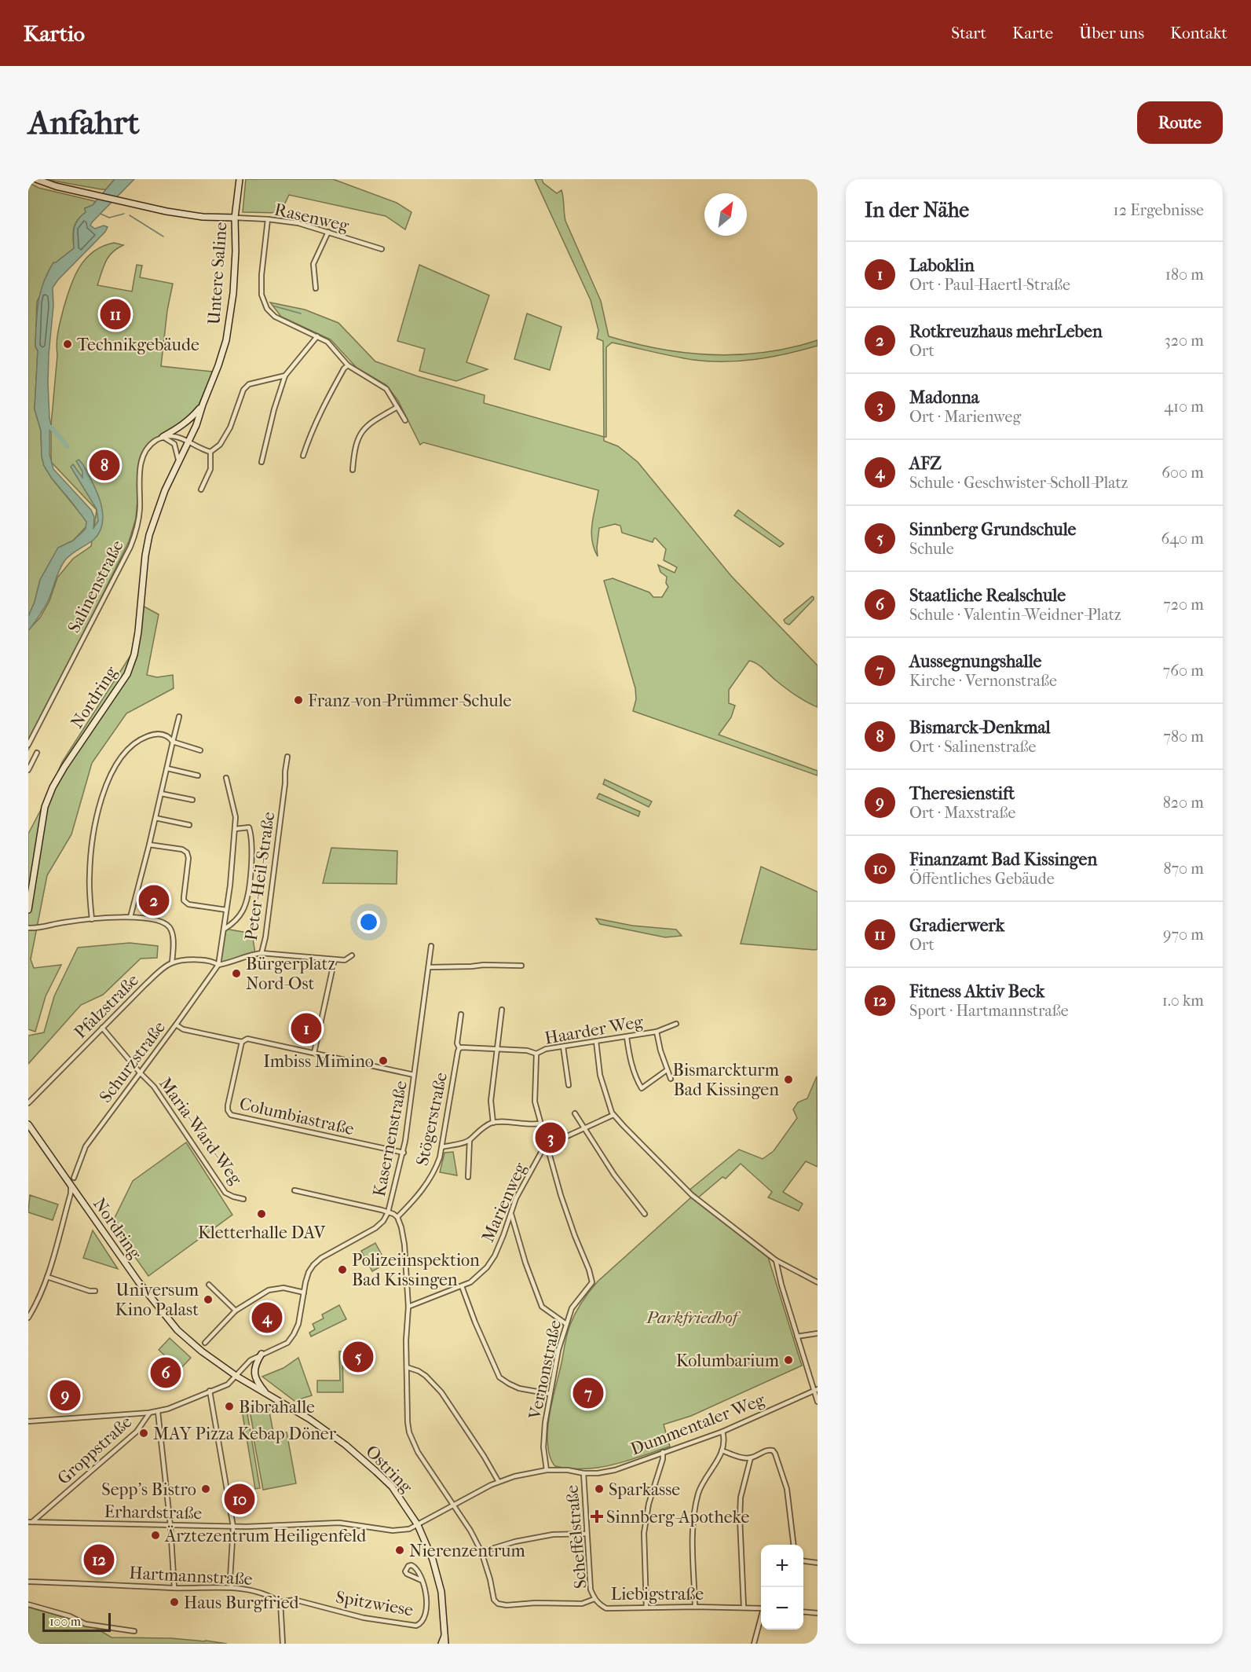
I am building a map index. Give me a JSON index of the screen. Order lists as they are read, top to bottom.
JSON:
{
  "streets": {
    "main road": ["Untere Saline", "Nordring", "Ostring"],
    "street": [
      "Rasenweg",
      "Salinenstraße",
      "Peter-Heil-Straße",
      "Pfalzstraße",
      "Haarder Weg",
      "Schurzstraße",
      "Columbiastraße",
      "Stögerstraße",
      "Maria-Ward-Weg",
      "Kasernenstraße",
      "Marienweg",
      "Vernonstraße",
      "Dummentaler Weg",
      "Groppstraße",
      "Erhardstraße",
      "Scheffelstraße",
      "Hartmannstraße",
      "Liebigstraße",
      "Spitzwiese"
    ]
  },
  "crossings": [
    ["Rasenweg", "Untere Saline"],
    ["Untere Saline", "Nordring"],
    ["Nordring", "Kasernenstraße"],
    ["Nordring", "Ostring"],
    ["Peter-Heil-Straße", "Pfalzstraße"],
    ["Peter-Heil-Straße", "Schurzstraße"],
    ["Pfalzstraße", "Schurzstraße"],
    ["Pfalzstraße", "Maria-Ward-Weg"],
    ["Haarder Weg", "Stögerstraße"],
    ["Schurzstraße", "Maria-Ward-Weg"],
    ["Columbiastraße", "Kasernenstraße"],
    ["Kasernenstraße", "Groppstraße"],
    ["Kasernenstraße", "Ostring"],
    ["Marienweg", "Vernonstraße"],
    ["Vernonstraße", "Dummentaler Weg"],
    ["Vernonstraße", "Erhardstraße"],
    ["Dummentaler Weg", "Erhardstraße"],
    ["Dummentaler Weg", "Scheffelstraße"],
    ["Groppstraße", "Erhardstraße"],
    ["Ostring", "Erhardstraße"],
    ["Scheffelstraße", "Liebigstraße"],
    ["Hartmannstraße", "Spitzwiese"]
  ],
  "parks": ["Parkfriedhof"],
  "places": {
    "other": [
      "Technikgebäude",
      "Franz-von-Prümmer-Schule",
      "Bürgerplatz Nord-Ost",
      "Imbiss Mimino",
      "Bismarckturm Bad Kissingen",
      "Kletterhalle DAV",
      "Polizeiinspektion Bad Kissingen",
      "Universum Kino Palast",
      "Kolumbarium",
      "Bibrahalle",
      "MAY Pizza Kebap Döner",
      "Sepp’s Bistro",
      "Sparkasse",
      "Ärztezentrum Heiligenfeld",
      "Nierenzentrum",
      "Haus Burgfried"
    ],
    "health": ["Sinnberg-Apotheke"]
  },
  "scale_bar": "100 m",
  "north": "top right",
  "page": {
    "header": "Kartio",
    "nav": [
      "Start",
      "Karte",
      "Über uns",
      "Kontakt"
    ],
    "buttons": "Route",
    "title": "Anfahrt",
    "heading": ["In der Nähe", "12 Ergebnisse"],
    "list": [
      {
        "mark": "1",
        "name": "Laboklin",
        "note": "Ort · Paul-Haertl-Straße",
        "value": "180 m"
      },
      {
        "mark": "2",
        "name": "Rotkreuzhaus mehrLeben",
        "note": "Ort",
        "value": "320 m"
      },
      {
        "mark": "3",
        "name": "Madonna",
        "note": "Ort · Marienweg",
        "value": "410 m"
      },
      {
        "mark": "4",
        "name": "AFZ",
        "note": "Schule · Geschwister-Scholl-Platz",
        "value": "600 m"
      },
      {
        "mark": "5",
        "name": "Sinnberg Grundschule",
        "note": "Schule",
        "value": "640 m"
      },
      {
        "mark": "6",
        "name": "Staatliche Realschule",
        "note": "Schule · Valentin-Weidner-Platz",
        "value": "720 m"
      },
      {
        "mark": "7",
        "name": "Aussegnungshalle",
        "note": "Kirche · Vernonstraße",
        "value": "760 m"
      },
      {
        "mark": "8",
        "name": "Bismarck-Denkmal",
        "note": "Ort · Salinenstraße",
        "value": "780 m"
      },
      {
        "mark": "9",
        "name": "Theresienstift",
        "note": "Ort · Maxstraße",
        "value": "820 m"
      },
      {
        "mark": "10",
        "name": "Finanzamt Bad Kissingen",
        "note": "Öffentliches Gebäude",
        "value": "870 m"
      },
      {
        "mark": "11",
        "name": "Gradierwerk",
        "note": "Ort",
        "value": "970 m"
      },
      {
        "mark": "12",
        "name": "Fitness Aktiv Beck",
        "note": "Sport · Hartmannstraße",
        "value": "1.0 km"
      }
    ],
    "pins": [
      "11",
      "8",
      "2",
      "1",
      "3",
      "4",
      "5",
      "6",
      "7",
      "9",
      "10",
      "12"
    ],
    "map_buttons": ["+", "−"],
    "scale": "100 m"
  }
}
